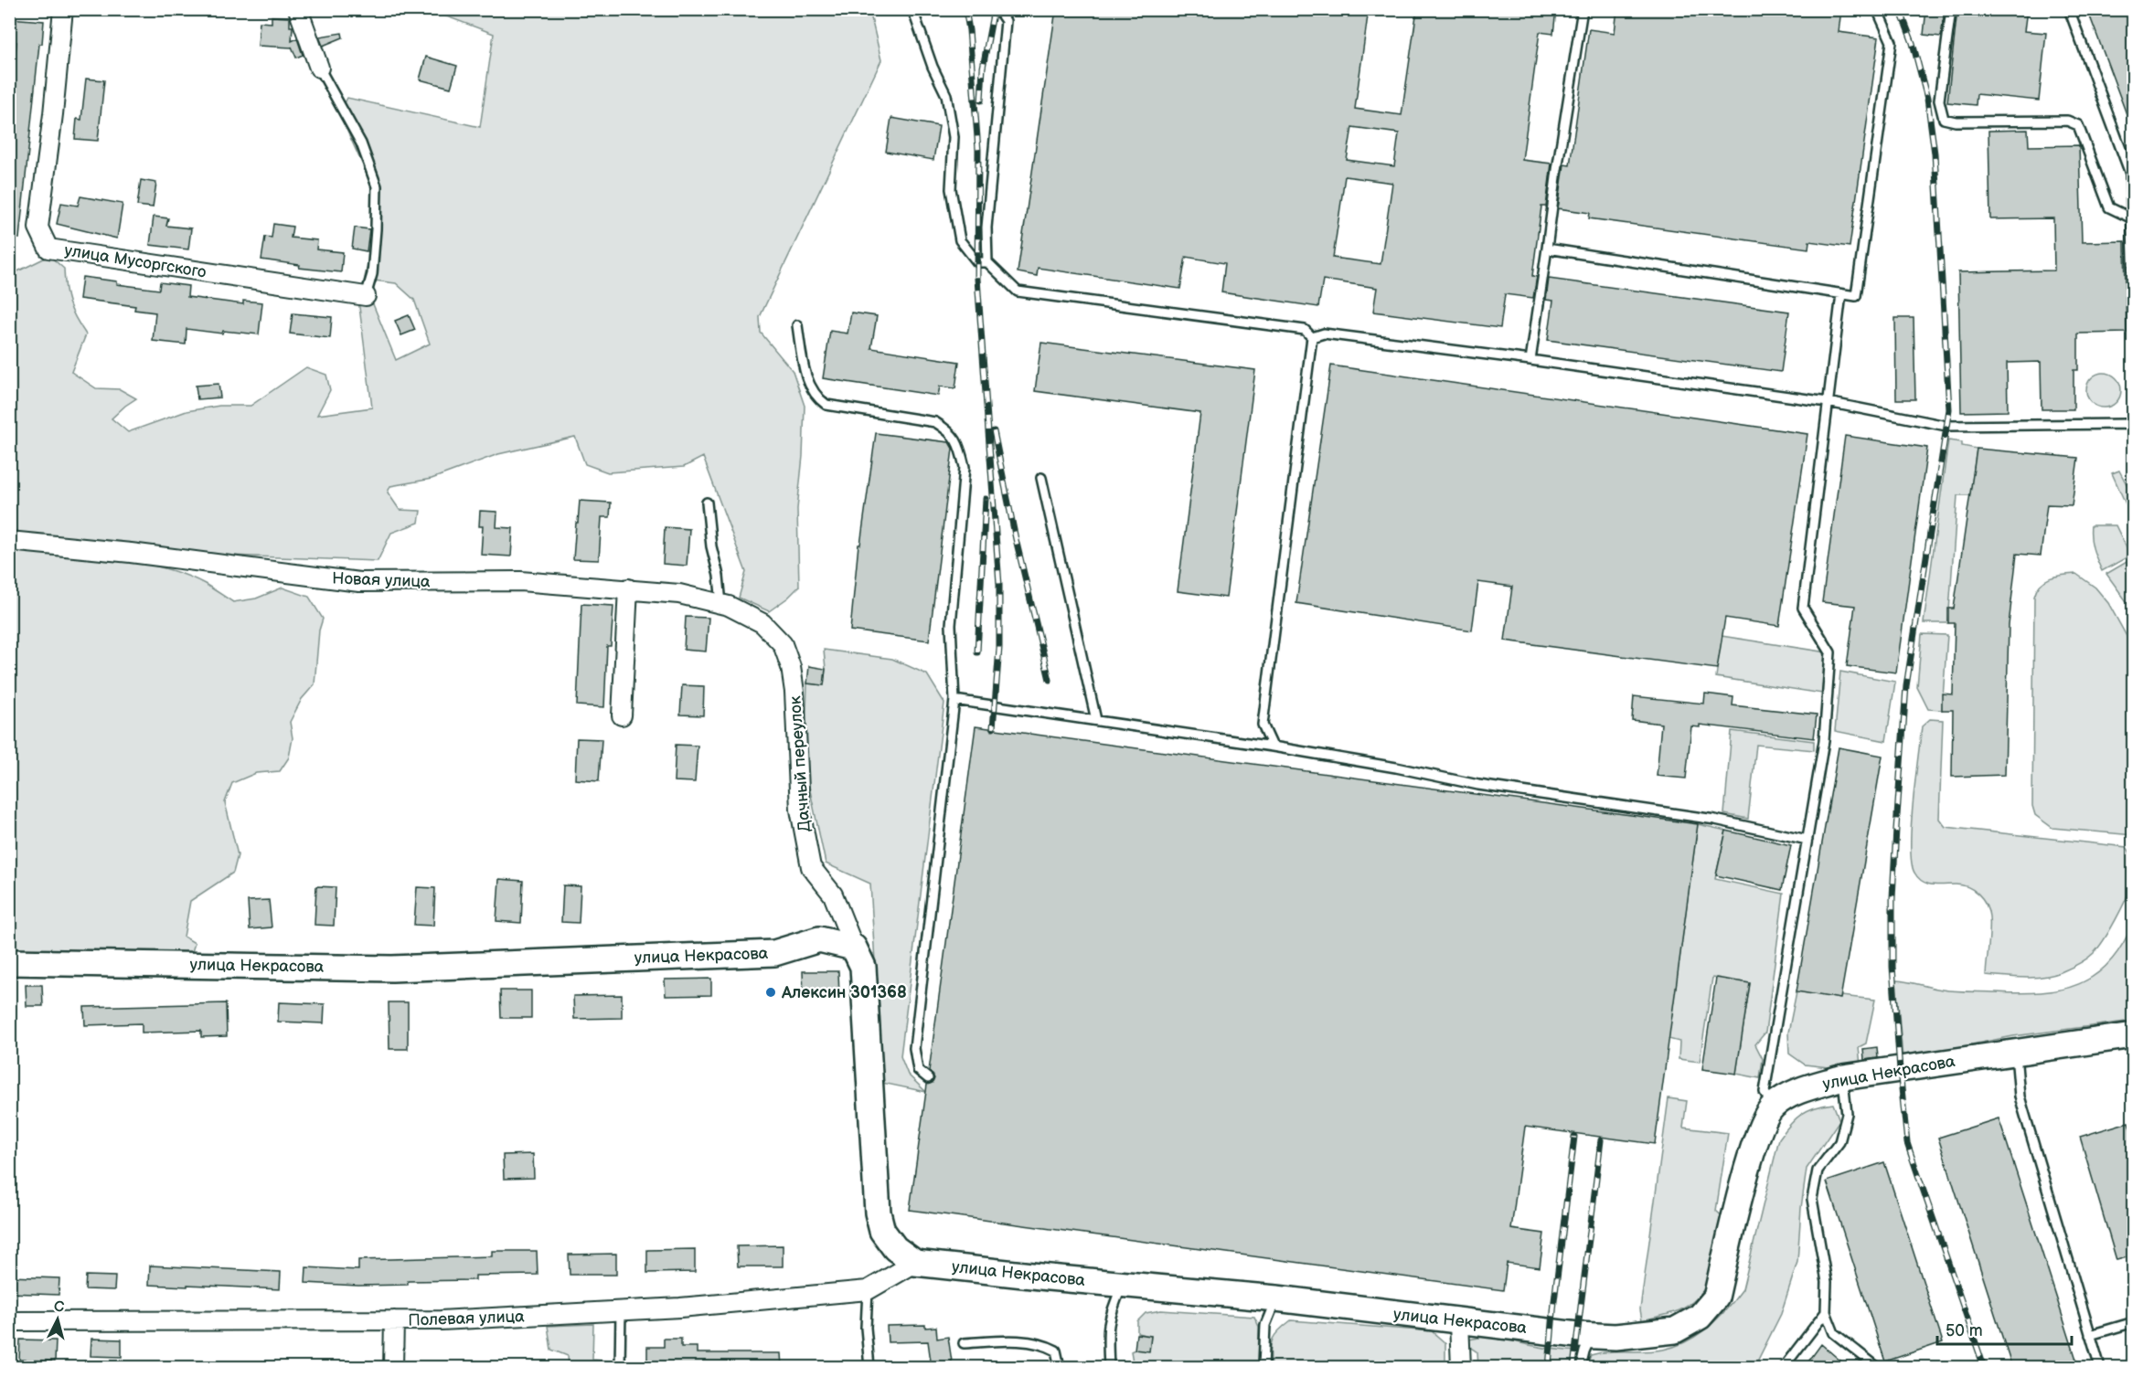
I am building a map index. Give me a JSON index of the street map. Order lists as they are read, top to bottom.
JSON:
{
  "streets": {
    "main road": ["улица Некрасова"],
    "street": [
      "улица Мусоргского",
      "Новая улица",
      "Дачный переулок",
      "Полевая улица"
    ]
  },
  "crossings": [
    ["Новая улица", "Дачный переулок"],
    ["Дачный переулок", "улица Некрасова"],
    ["улица Некрасова", "Полевая улица"]
  ],
  "places": ["Алексин 301368"],
  "scale_bar": "50 m",
  "north": "top"
}
